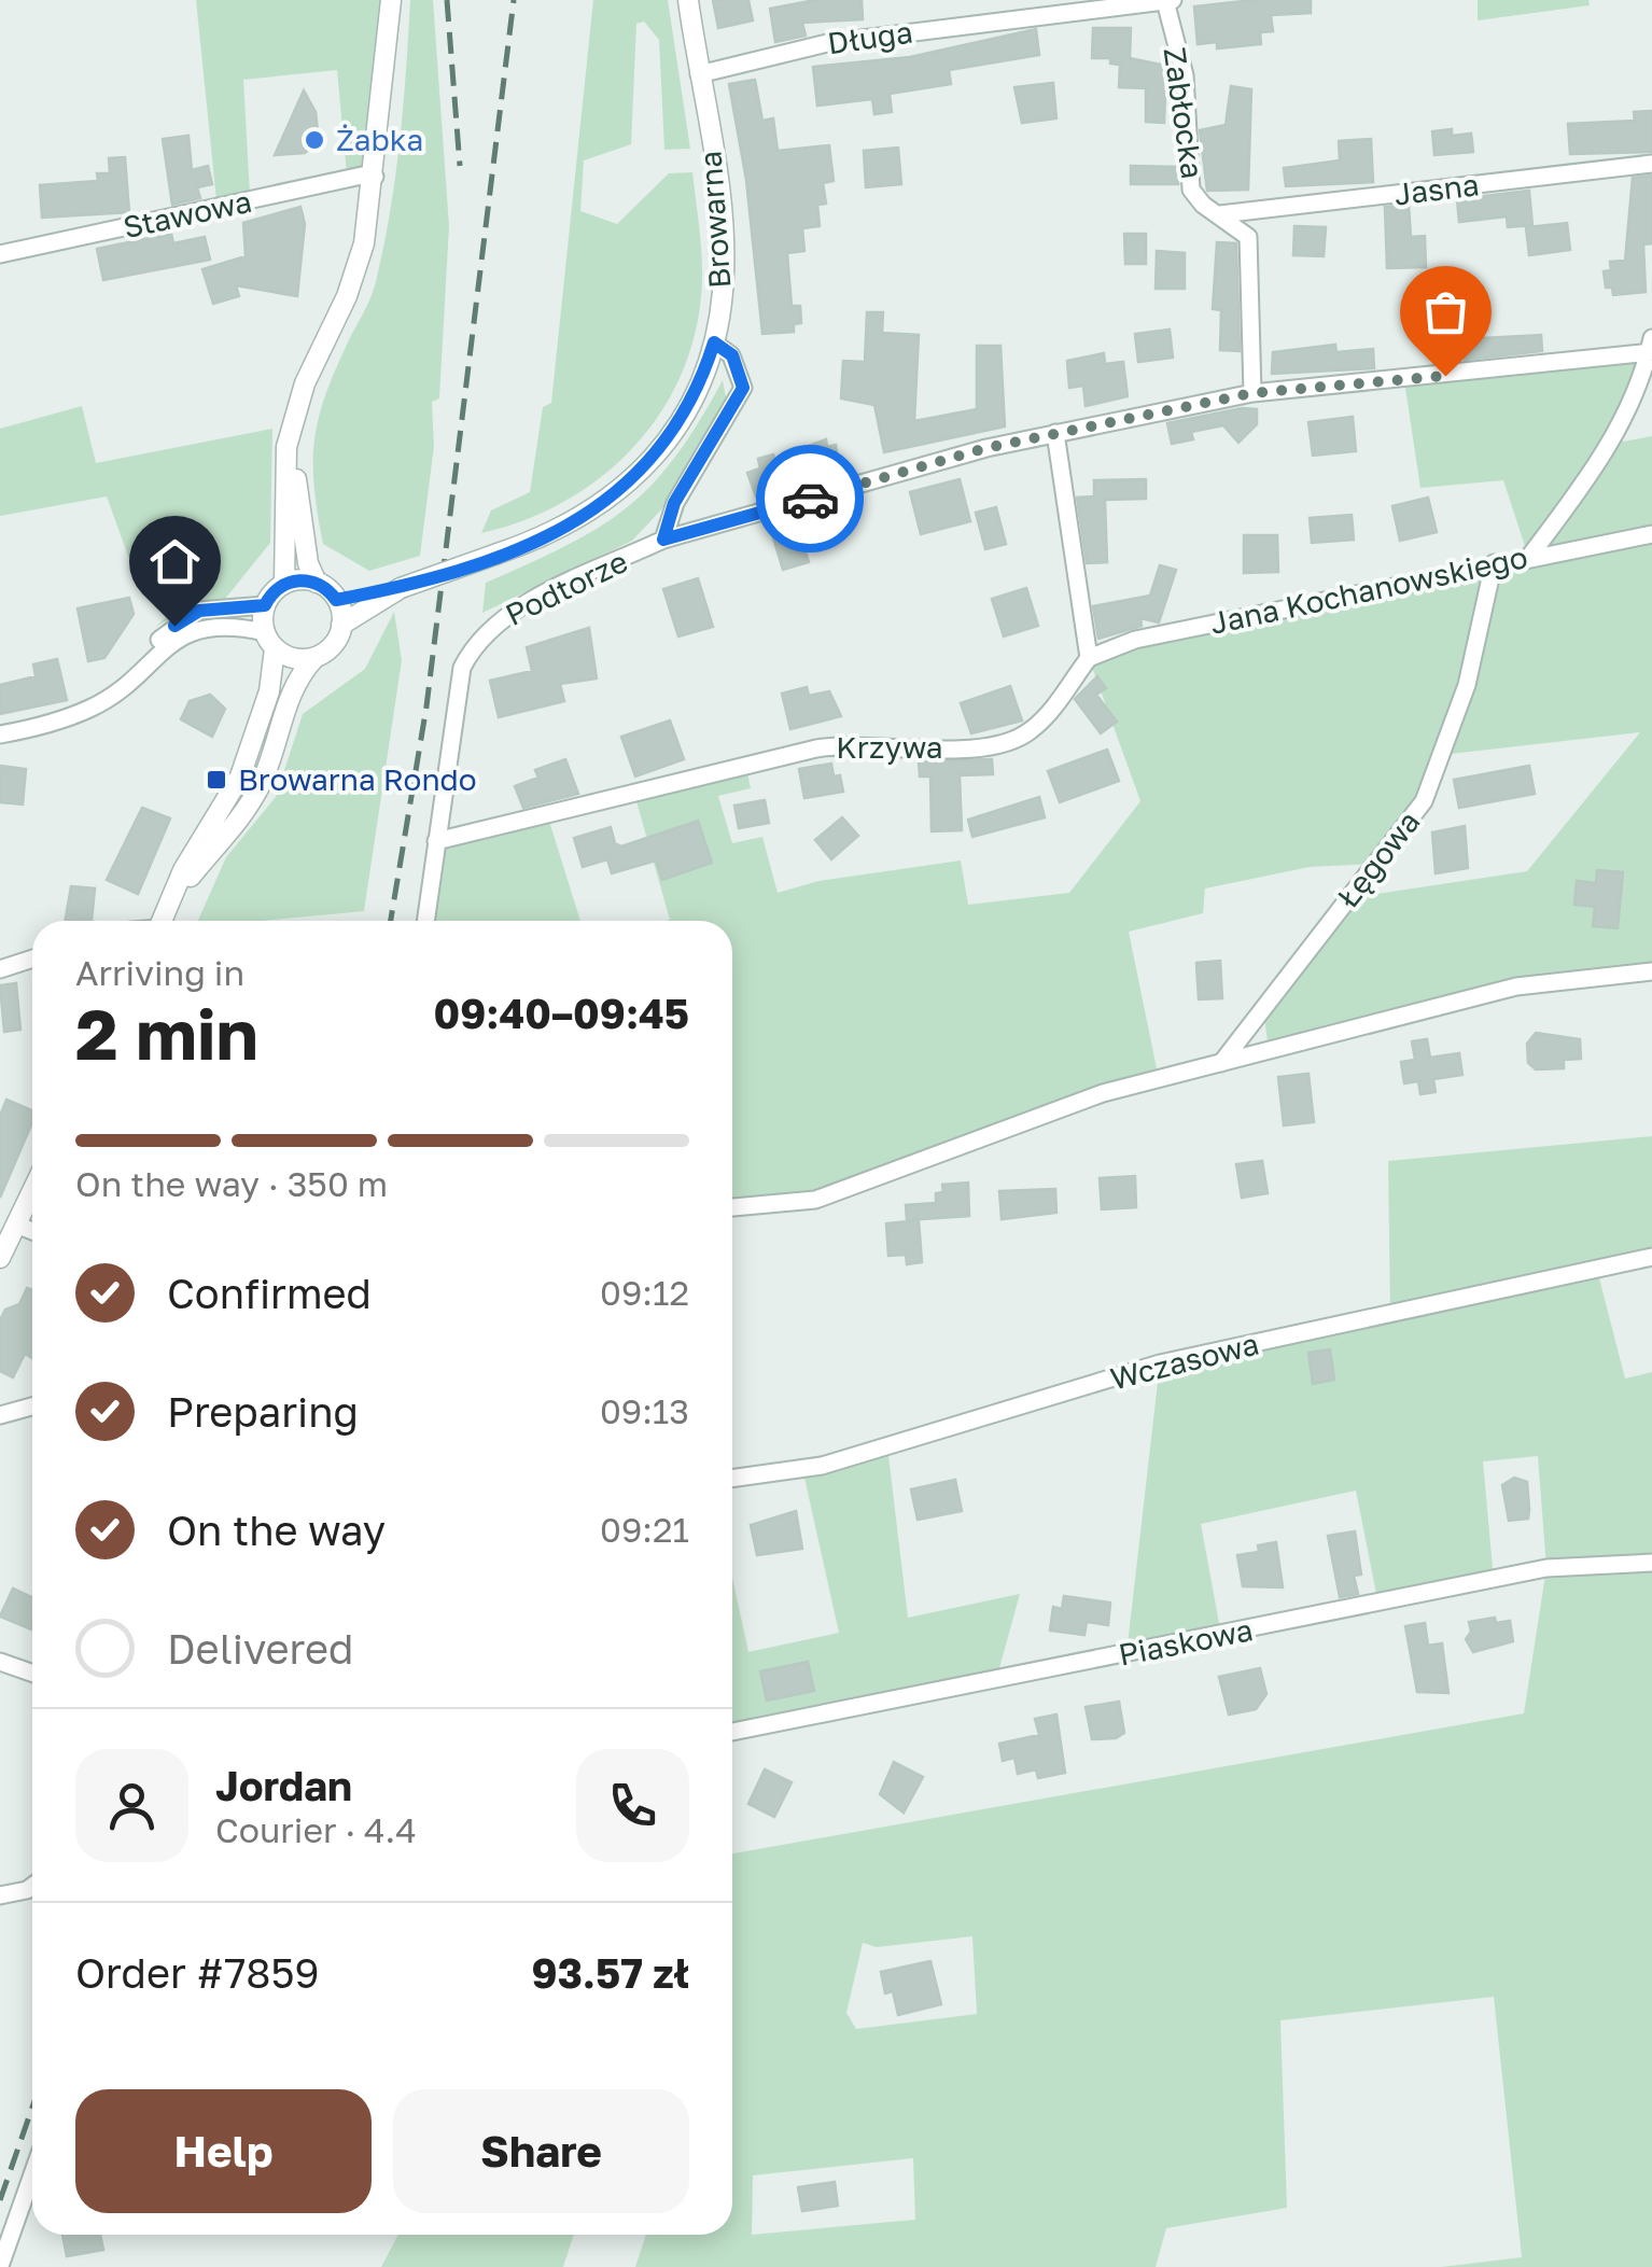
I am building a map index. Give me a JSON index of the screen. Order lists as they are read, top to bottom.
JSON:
{
  "streets": {
    "street": [
      "Długa",
      "Zabłocka",
      "Jasna",
      "Stawowa",
      "Browarna",
      "Podtorze",
      "Jana Kochanowskiego",
      "Krzywa",
      "Łęgowa",
      "Wczasowa",
      "Piaskowa"
    ]
  },
  "crossings": [
    ["Długa", "Zabłocka"],
    ["Długa", "Browarna"],
    ["Zabłocka", "Jasna"],
    ["Browarna", "Podtorze"],
    ["Podtorze", "Krzywa"],
    ["Jana Kochanowskiego", "Krzywa"],
    ["Jana Kochanowskiego", "Łęgowa"]
  ],
  "places": {
    "other": ["Żabka"],
    "transit": ["Browarna Rondo"]
  },
  "page": {
    "heading": ["2 min", "Arriving in", "09:40–09:45"],
    "panel": [
      "Jordan",
      "Courier · 4.4",
      "Order #7859",
      "93.57 zł"
    ],
    "bar": "On the way · 350 m",
    "list": [
      ["Confirmed", "09:12"],
      ["Preparing", "09:13"],
      ["On the way", "09:21"],
      "Delivered"
    ],
    "buttons": ["Help", "Share"]
  }
}
